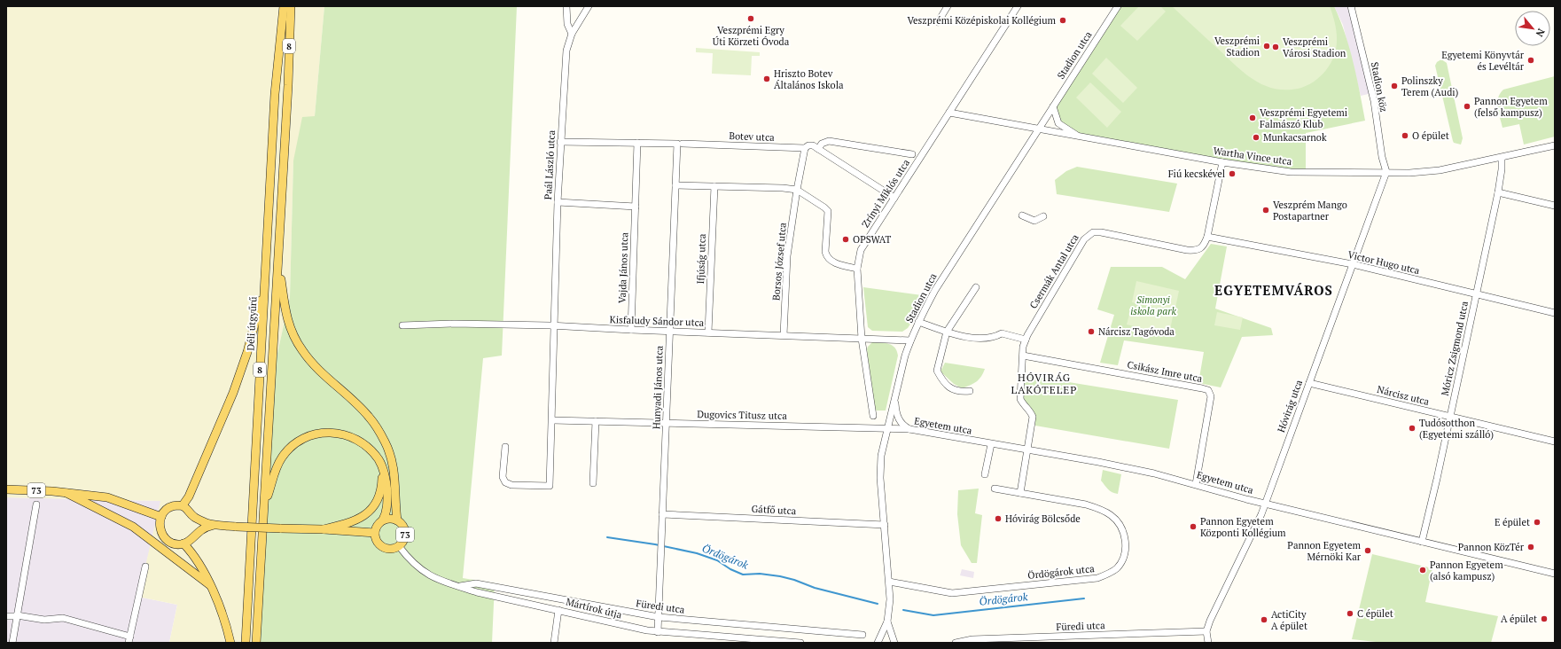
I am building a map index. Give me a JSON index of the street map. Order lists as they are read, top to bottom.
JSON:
{
  "streets": {
    "main road": ["8", "Déli útgyűrű", "73"],
    "street": [
      "Stadion utca",
      "Stadion köz",
      "Botev utca",
      "Wartha Vince utca",
      "Paál László utca",
      "Zrínyi Miklós utca",
      "Ifjúság utca",
      "Borsos József utca",
      "Victor Hugo utca",
      "Vajda János utca",
      "Csermák Antal utca",
      "Kisfaludy Sándor utca",
      "Móricz Zsigmond utca",
      "Csikász Imre utca",
      "Hunyadi János utca",
      "Nárcisz utca",
      "Hóvirág utca",
      "Dugovics Titusz utca",
      "Egyetem utca",
      "Gátfő utca",
      "Ördögárok utca",
      "Füredi utca",
      "Mártírok útja"
    ]
  },
  "crossings": [
    ["Stadion utca", "Wartha Vince utca"],
    ["Stadion utca", "Kisfaludy Sándor utca"],
    ["Stadion utca", "Dugovics Titusz utca"],
    ["Stadion utca", "Egyetem utca"],
    ["Stadion utca", "Gátfő utca"],
    ["Stadion utca", "Ördögárok utca"],
    ["Stadion köz", "Wartha Vince utca"],
    ["Stadion köz", "Hóvirág utca"],
    ["Botev utca", "Paál László utca"],
    ["Botev utca", "Zrínyi Miklós utca"],
    ["Botev utca", "Borsos József utca"],
    ["Botev utca", "Vajda János utca"],
    ["Botev utca", "Hunyadi János utca"],
    ["Wartha Vince utca", "Zrínyi Miklós utca"],
    ["Wartha Vince utca", "Csermák Antal utca"],
    ["Wartha Vince utca", "Móricz Zsigmond utca"],
    ["Wartha Vince utca", "Hóvirág utca"],
    ["Paál László utca", "Kisfaludy Sándor utca"],
    ["Zrínyi Miklós utca", "Kisfaludy Sándor utca"],
    ["Ifjúság utca", "Kisfaludy Sándor utca"],
    ["Borsos József utca", "Kisfaludy Sándor utca"],
    ["Victor Hugo utca", "Csermák Antal utca"],
    ["Victor Hugo utca", "Móricz Zsigmond utca"],
    ["Victor Hugo utca", "Hóvirág utca"],
    ["Vajda János utca", "Kisfaludy Sándor utca"],
    ["Csermák Antal utca", "Csikász Imre utca"],
    ["Csermák Antal utca", "Egyetem utca"],
    ["Csermák Antal utca", "Ördögárok utca"],
    ["Kisfaludy Sándor utca", "Hunyadi János utca"],
    ["Móricz Zsigmond utca", "Nárcisz utca"],
    ["Móricz Zsigmond utca", "Egyetem utca"],
    ["Csikász Imre utca", "Egyetem utca"],
    ["Hunyadi János utca", "Dugovics Titusz utca"],
    ["Hunyadi János utca", "Gátfő utca"],
    ["Hunyadi János utca", "Füredi utca"],
    ["Hunyadi János utca", "Mártírok útja"],
    ["Nárcisz utca", "Hóvirág utca"],
    ["Hóvirág utca", "Egyetem utca"],
    ["Hóvirág utca", "Füredi utca"],
    ["Dugovics Titusz utca", "Egyetem utca"],
    ["73", "Mártírok útja"],
    ["Füredi utca", "Mártírok útja"]
  ],
  "districts": ["EGYETEMVÁROS", "HÓVIRÁG LAKÓTELEP"],
  "water": ["Ördögárok"],
  "parks": ["Simonyi iskola park"],
  "places": [
    "Veszprémi Egry Úti Körzeti Óvoda",
    "Veszprémi Középiskolai Kollégium",
    "Veszprémi Stadion",
    "Veszprémi Városi Stadion",
    "Egyetemi Könyvtár és Levéltár",
    "Hriszto Botev Általános Iskola",
    "Polinszky Terem (Audi)",
    "Pannon Egyetem (felső kampusz)",
    "Veszprémi Egyetemi Falmászó Klub",
    "O épület",
    "Munkacsarnok",
    "Fiú kecskével",
    "Veszprém Mango Postapartner",
    "OPSWAT",
    "Nárcisz Tagóvoda",
    "Tudósotthon (Egyetemi szálló)",
    "Hóvirág Bölcsőde",
    "E épület",
    "Pannon Egyetem Központi Kollégium",
    "Pannon KözTér",
    "Pannon Egyetem Mérnöki Kar",
    "Pannon Egyetem (alsó kampusz)",
    "C épület",
    "A épület",
    "ActiCity A épület"
  ],
  "north": "bottom right"
}
